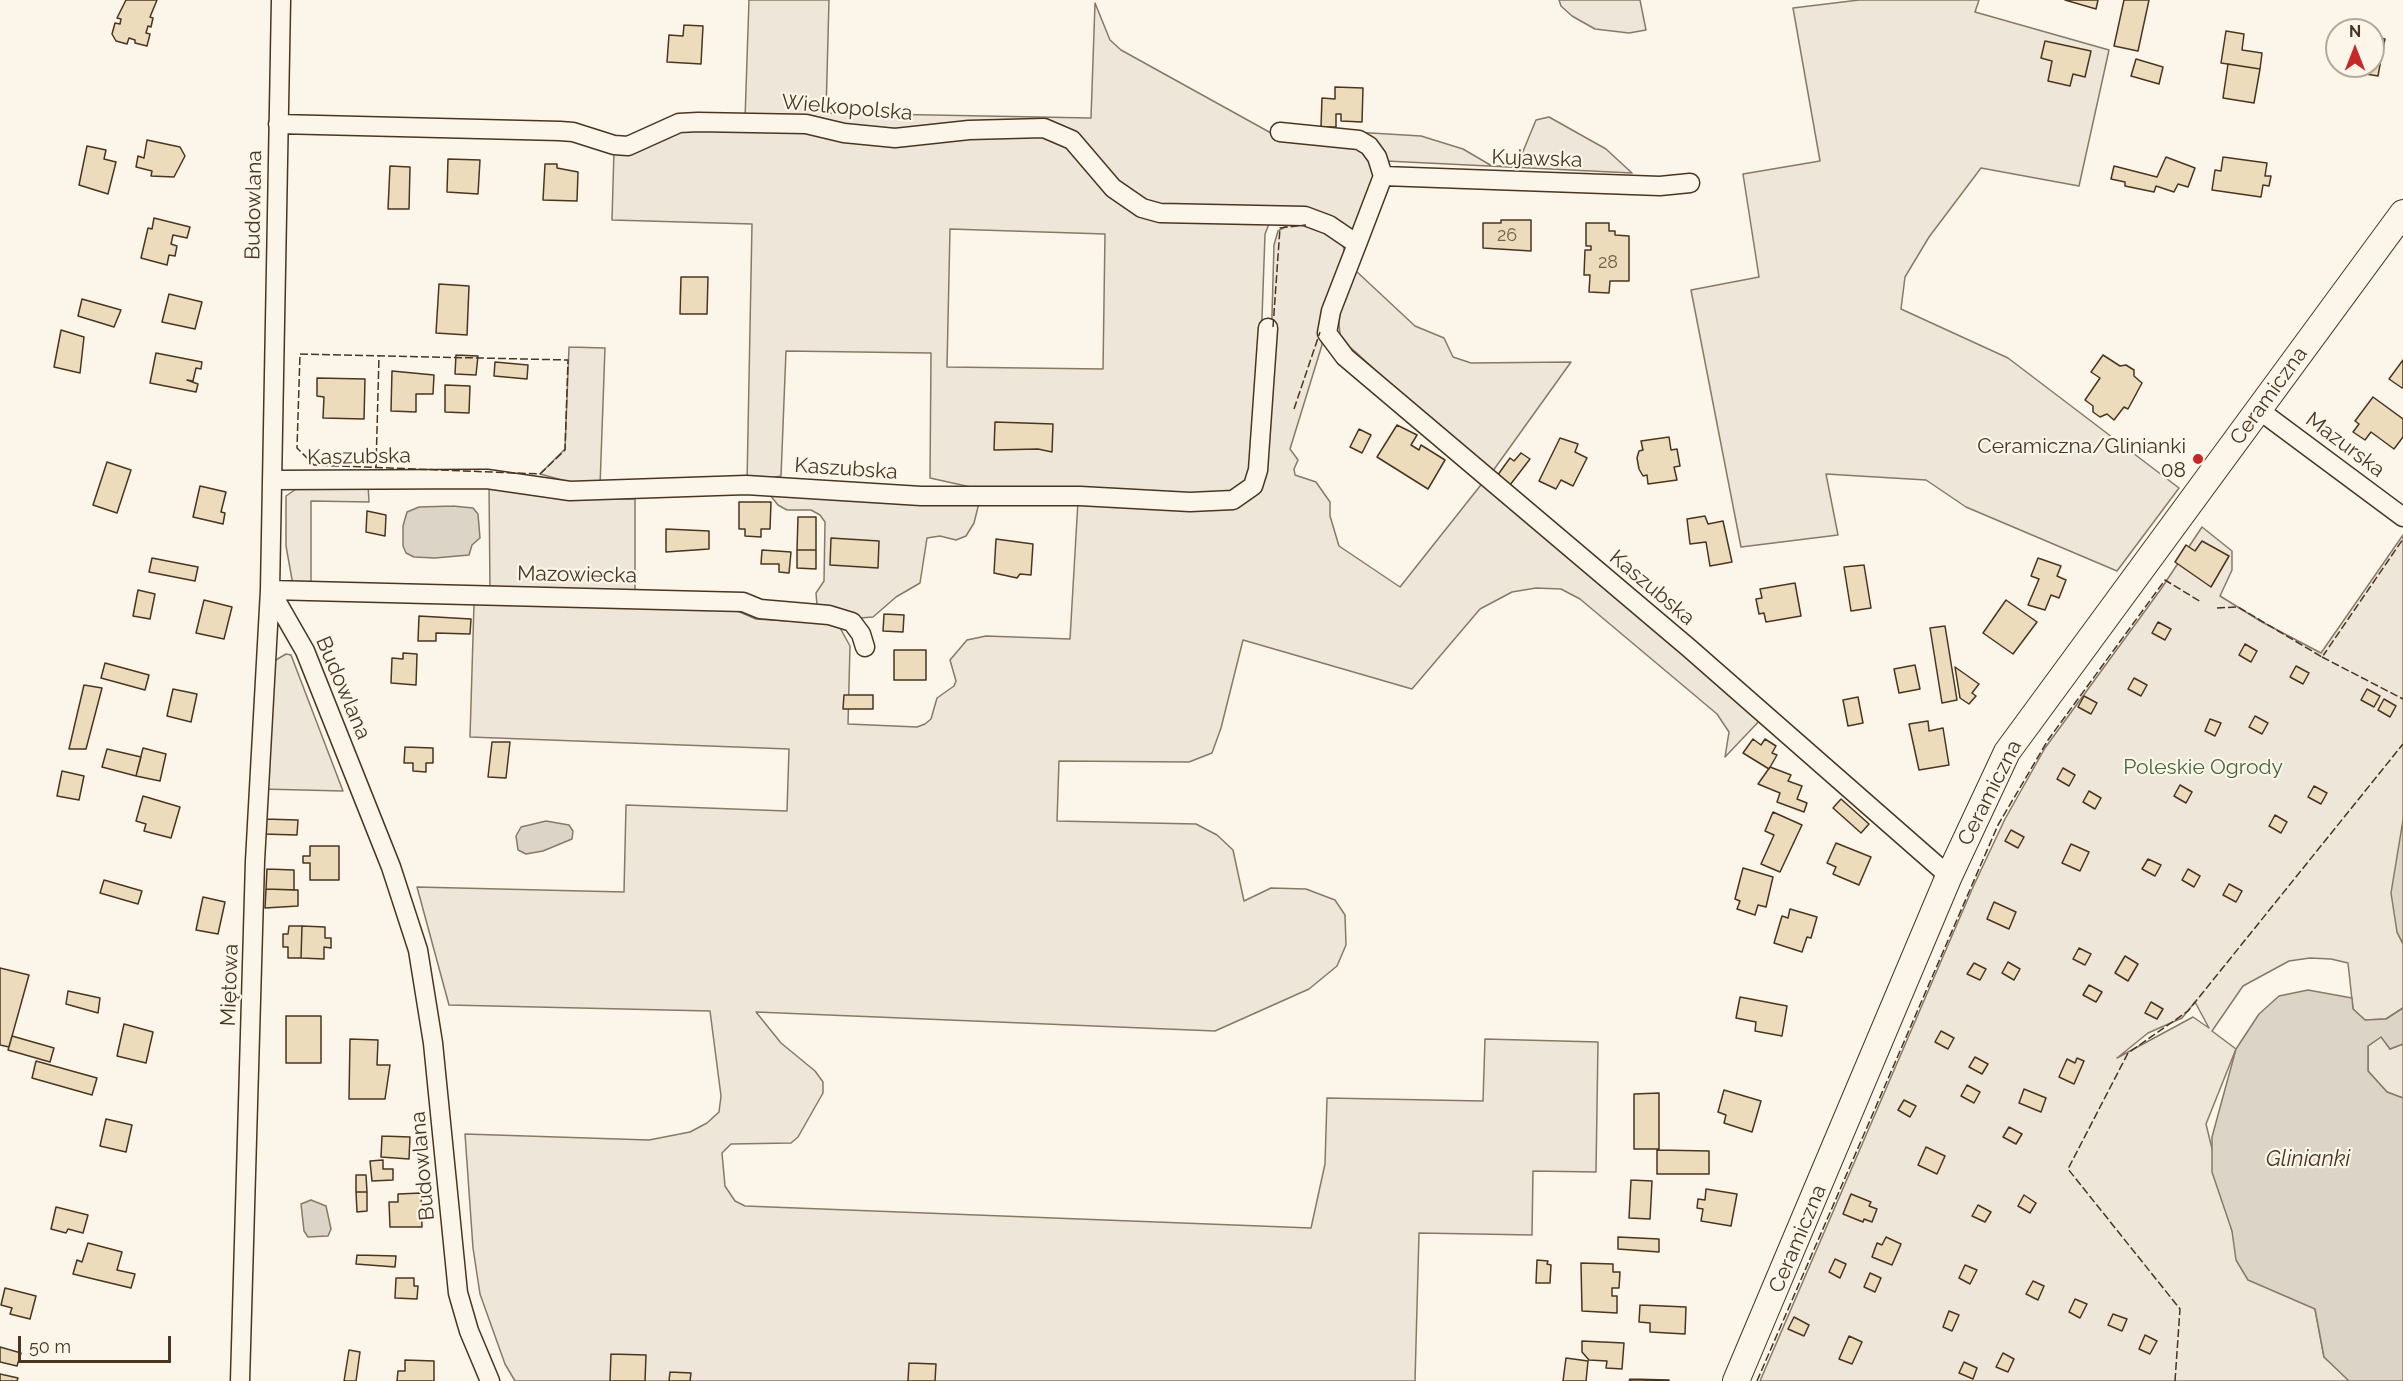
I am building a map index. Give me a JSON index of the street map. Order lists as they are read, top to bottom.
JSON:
{
  "streets": {
    "street": [
      "Wielkopolska",
      "Kujawska",
      "Budowlana",
      "Ceramiczna",
      "Mazurska",
      "Kaszubska",
      "Mazowiecka",
      "Miętowa"
    ]
  },
  "crossings": [
    ["Wielkopolska", "Budowlana"],
    ["Wielkopolska", "Kaszubska"],
    ["Budowlana", "Kaszubska"],
    ["Budowlana", "Mazowiecka"],
    ["Budowlana", "Miętowa"],
    ["Ceramiczna", "Mazurska"],
    ["Ceramiczna", "Kaszubska"],
    ["Mazowiecka", "Miętowa"]
  ],
  "water": ["Glinianki"],
  "parks": ["Poleskie Ogrody"],
  "places": ["Ceramiczna/Glinianki 08"],
  "house_numbers": ["26", "28"],
  "scale_bar": "50 m",
  "north": "top"
}
